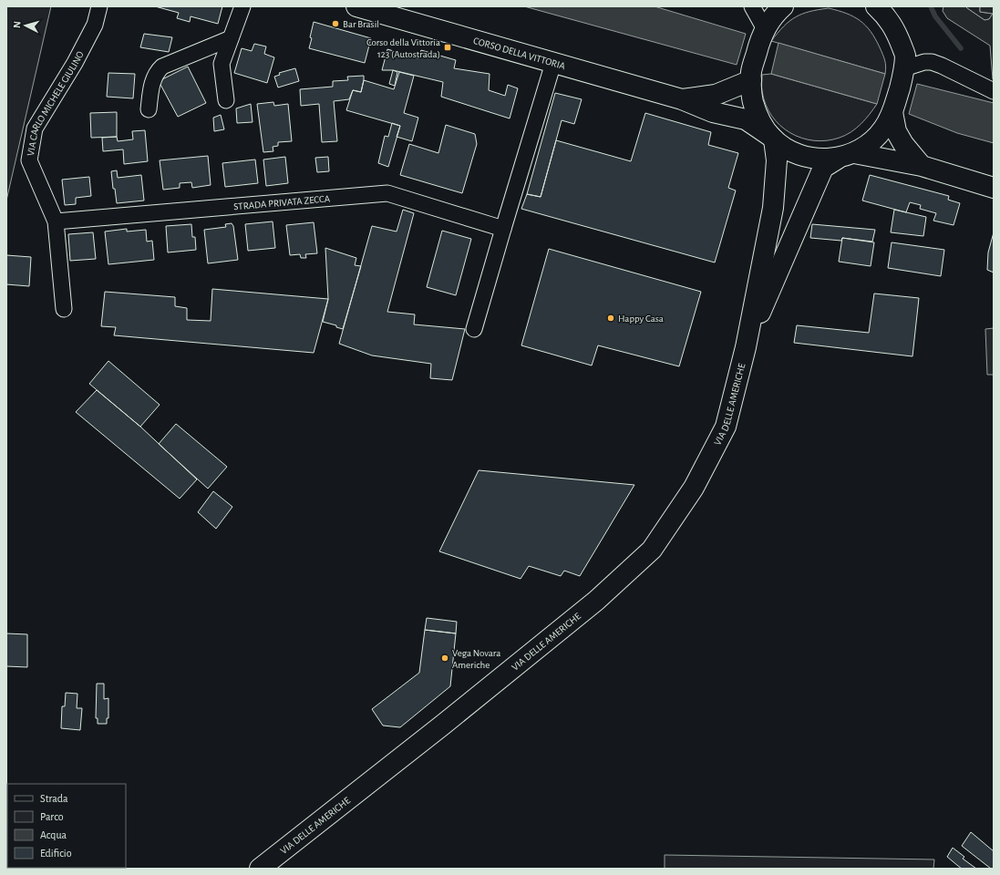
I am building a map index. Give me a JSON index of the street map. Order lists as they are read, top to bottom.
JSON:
{
  "streets": {
    "main road": ["CORSO DELLA VITTORIA", "VIA DELLE AMERICHE"],
    "street": ["VIA CARLO MICHELE GIULINO", "STRADA PRIVATA ZECCA"]
  },
  "crossings": [
    ["CORSO DELLA VITTORIA", "VIA DELLE AMERICHE"],
    ["VIA CARLO MICHELE GIULINO", "STRADA PRIVATA ZECCA"]
  ],
  "places": {
    "other": ["Bar Brasil", "Happy Casa", "Vega Novara Americhe"],
    "transit": ["Corso della Vittoria 123 (Autostrada)"]
  },
  "legend": [
    "Strada",
    "Parco",
    "Acqua",
    "Edificio"
  ],
  "north": "left"
}
